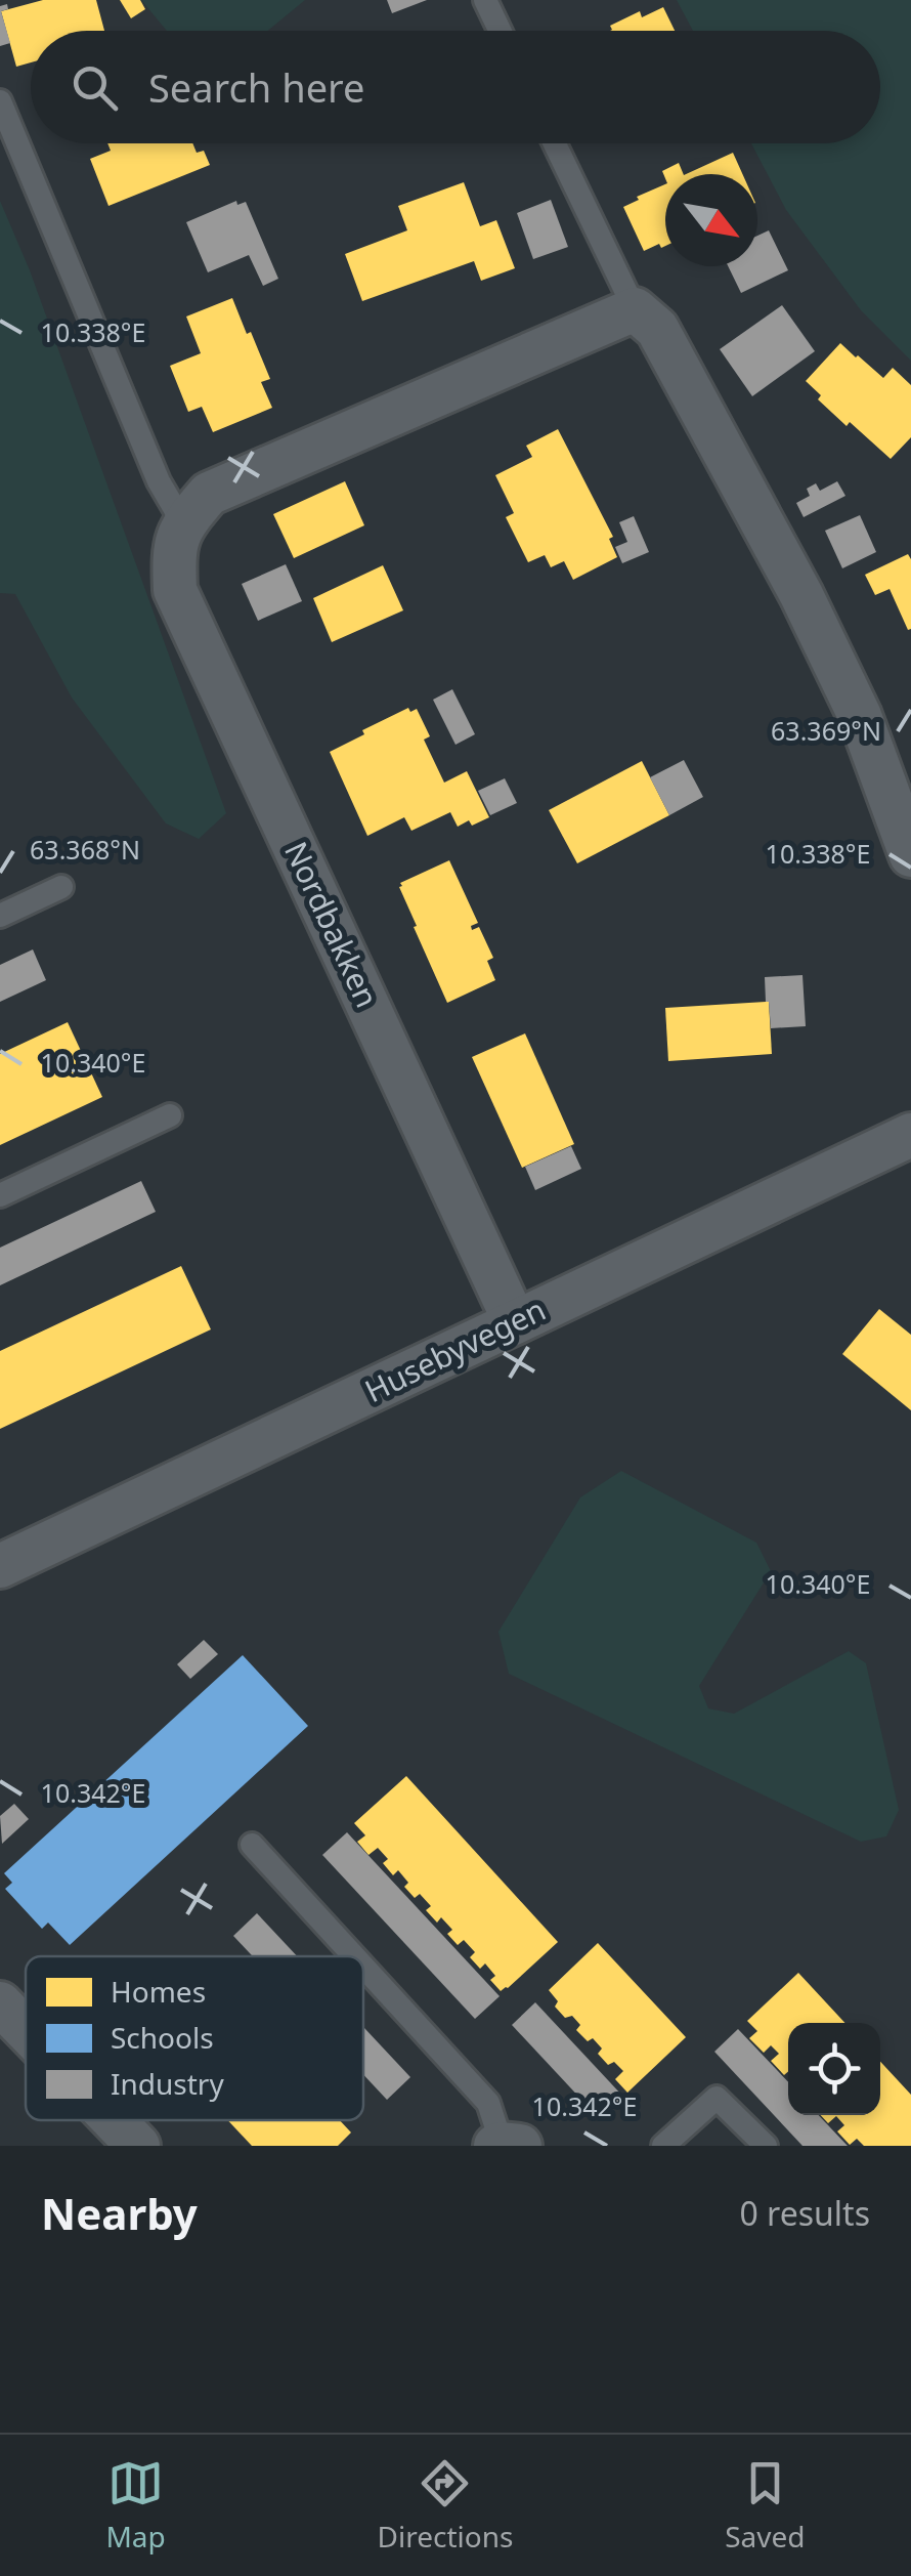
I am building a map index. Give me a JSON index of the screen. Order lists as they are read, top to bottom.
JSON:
{
  "streets": {
    "street": ["Nordbakken", "Husebyvegen"]
  },
  "crossings": [
    ["Nordbakken", "Husebyvegen"]
  ],
  "legend": ["Homes", "Schools", "Industry"],
  "north": "bottom right",
  "page": {
    "search": "Search here",
    "heading": ["Nearby", "0 results"],
    "nav": ["Map", "Directions", "Saved"]
  },
  "coordinates": [
    "10.338°E",
    "63.369°N",
    "63.368°N",
    "10.340°E",
    "10.342°E"
  ]
}
